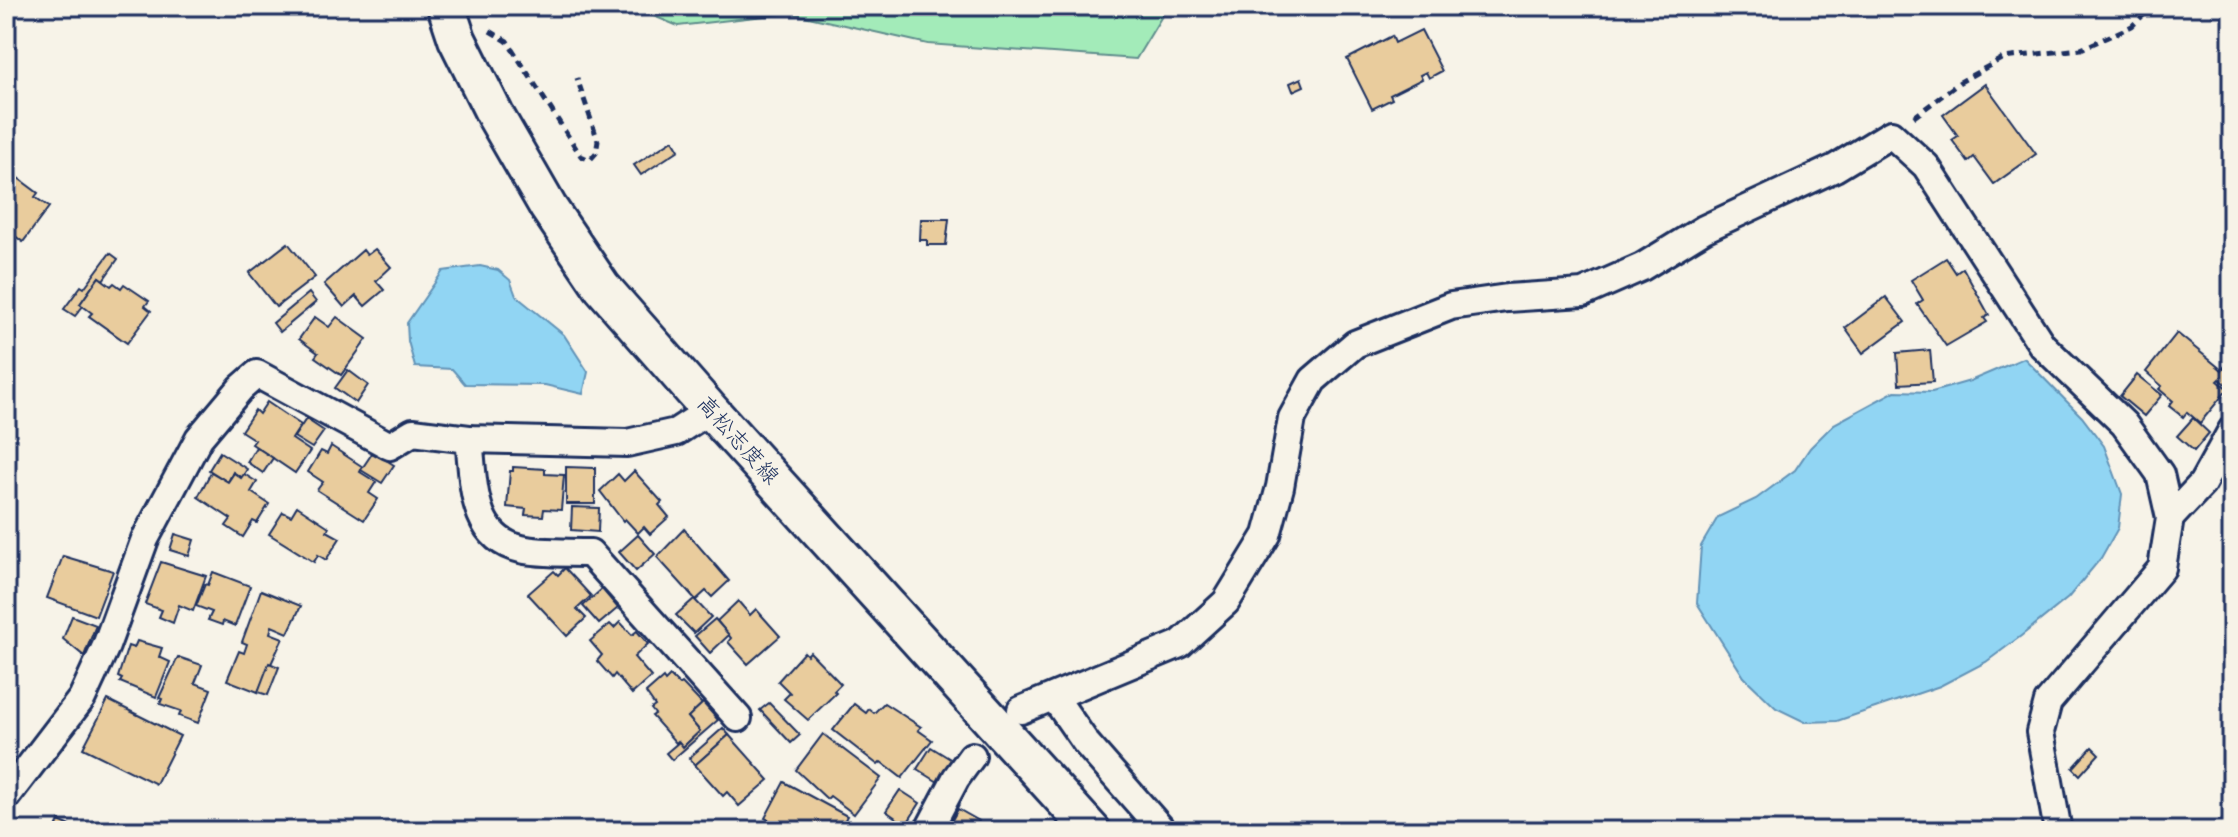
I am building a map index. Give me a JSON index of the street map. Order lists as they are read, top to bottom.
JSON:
{
  "streets": {
    "main road": ["高松志度線"]
  }
}
